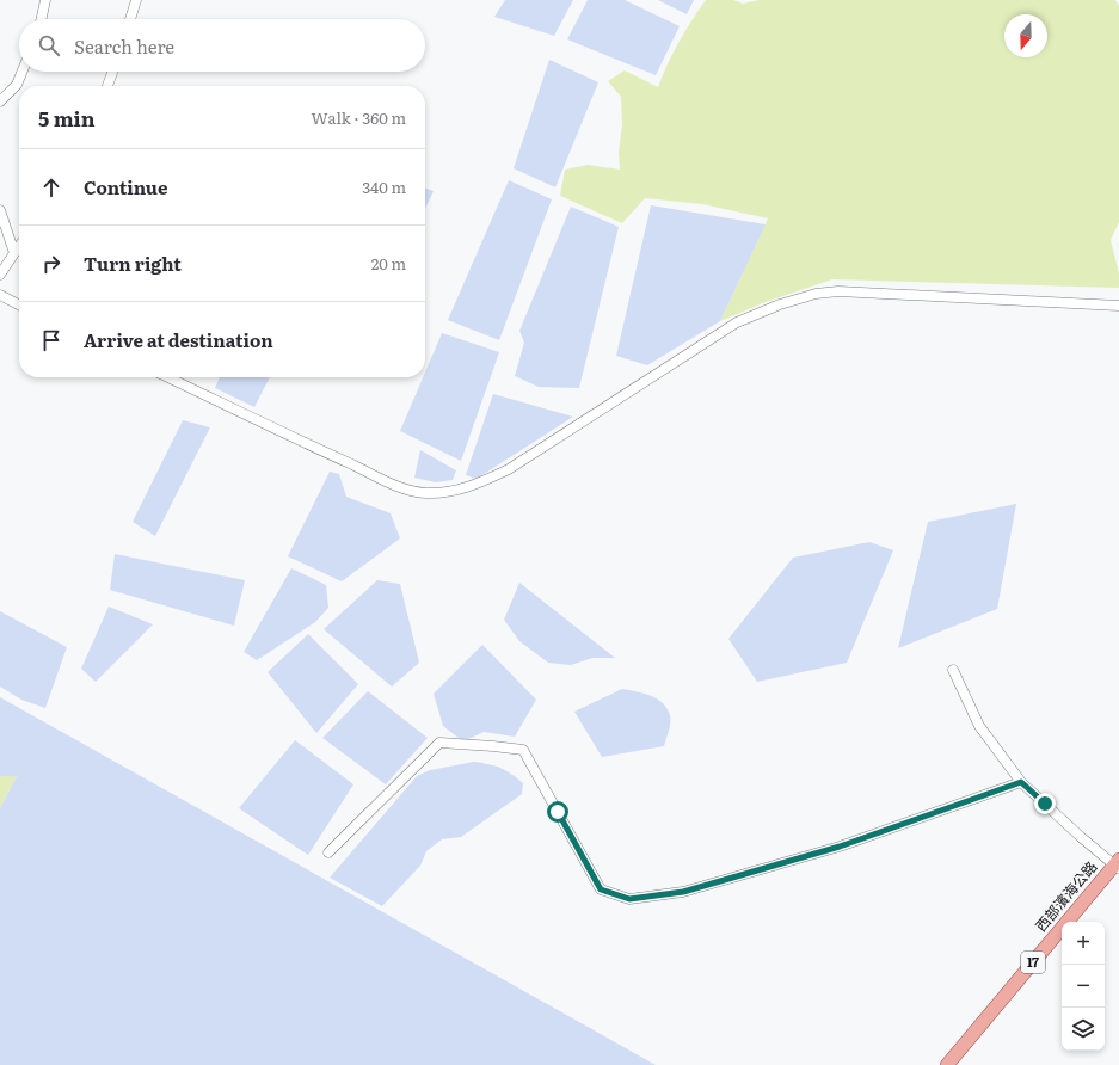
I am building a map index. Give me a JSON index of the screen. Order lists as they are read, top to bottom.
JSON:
{
  "streets": {
    "main road": ["西部濱海公路", "17"]
  },
  "north": "bottom",
  "page": {
    "search": "Search here",
    "heading": ["5 min", "Walk · 360 m"],
    "list": [
      ["Continue", "340 m"],
      ["Turn right", "20 m"],
      "Arrive at destination"
    ],
    "map_buttons": ["+", "−"]
  }
}
